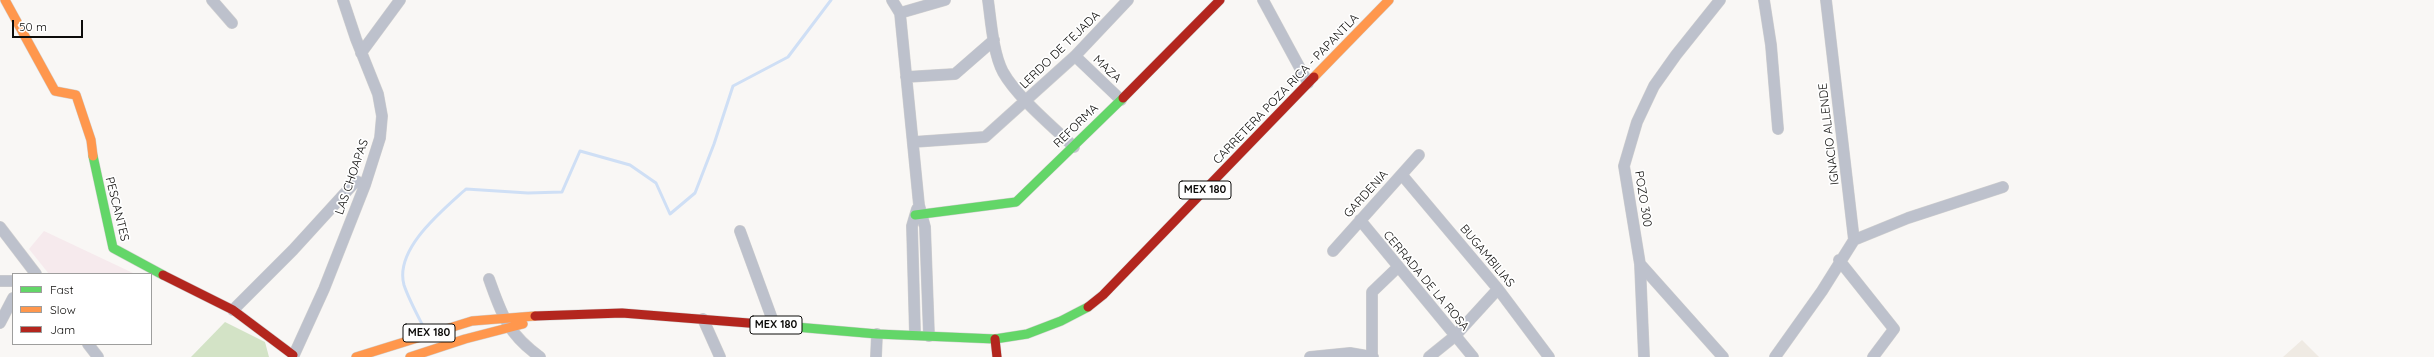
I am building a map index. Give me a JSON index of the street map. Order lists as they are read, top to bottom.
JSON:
{
  "streets": {
    "main road": [
      "CARRETERA POZA RICA - PAPANTLA",
      "REFORMA",
      "MEX 180",
      "PESCANTES"
    ],
    "street": [
      "LERDO DE TEJADA",
      "MAZA",
      "IGNACIO ALLENDE",
      "LAS CHOAPAS",
      "GARDENIA",
      "POZO 300",
      "BUGAMBILIAS",
      "CERRADA DE LA ROSA"
    ]
  },
  "crossings": [
    ["LERDO DE TEJADA", "MAZA"],
    ["MAZA", "REFORMA"],
    ["CARRETERA POZA RICA - PAPANTLA", "MEX 180"],
    ["LAS CHOAPAS", "PESCANTES"],
    ["GARDENIA", "BUGAMBILIAS"],
    ["GARDENIA", "CERRADA DE LA ROSA"]
  ],
  "legend": ["Fast", "Slow", "Jam"],
  "scale_bar": "50 m"
}
